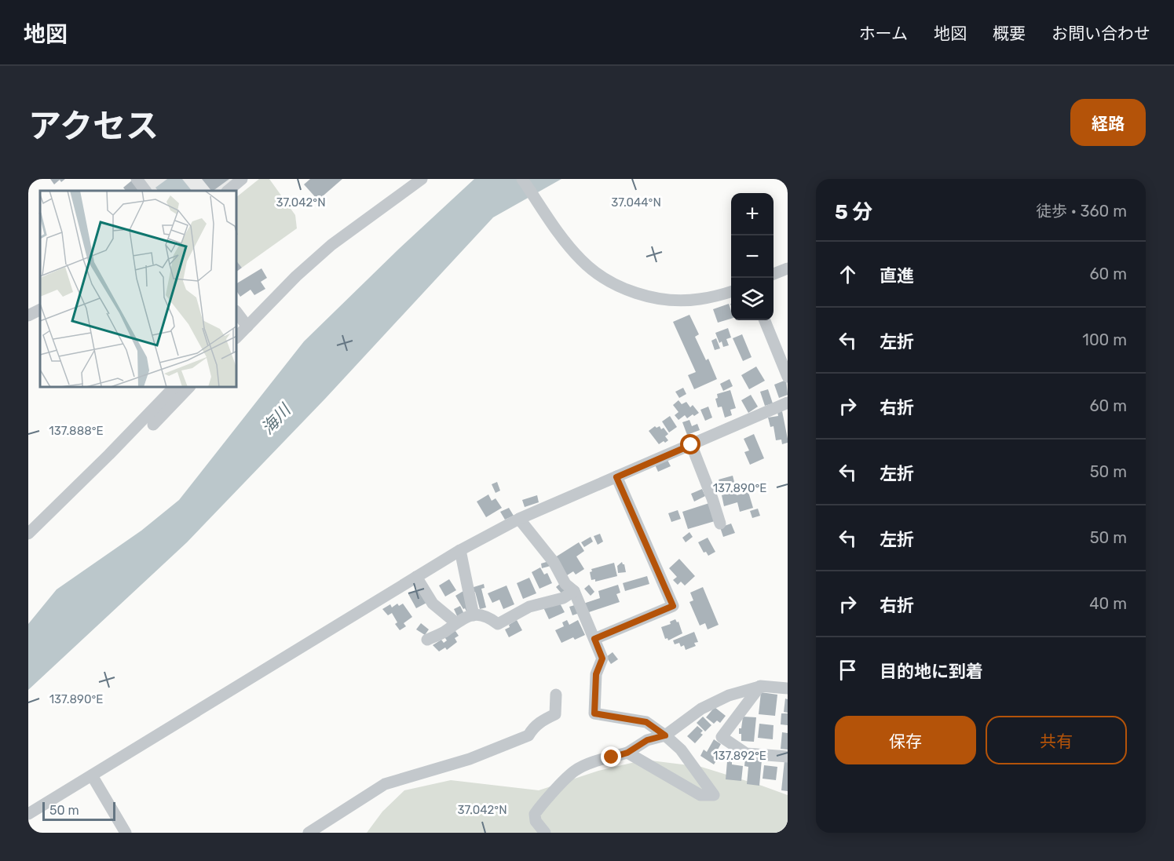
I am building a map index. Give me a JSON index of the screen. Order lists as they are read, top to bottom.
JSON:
{
  "water": ["海川"],
  "scale_bar": "50 m",
  "page": {
    "header": "地図",
    "nav": [
      "ホーム",
      "地図",
      "概要",
      "お問い合わせ"
    ],
    "title": "アクセス",
    "buttons": [
      "経路",
      ["保存", "共有"]
    ],
    "heading": ["5 分", "徒歩 · 360 m"],
    "map_buttons": ["+", "−"],
    "list": [
      ["直進", "60 m"],
      ["左折", "100 m"],
      ["右折", "60 m"],
      ["左折", "50 m"],
      ["左折", "50 m"],
      ["右折", "40 m"],
      "目的地に到着"
    ],
    "scale": "50 m"
  },
  "coordinates": [
    "37.042°N",
    "37.044°N",
    "137.888°E",
    "137.890°E",
    "137.892°E"
  ]
}
